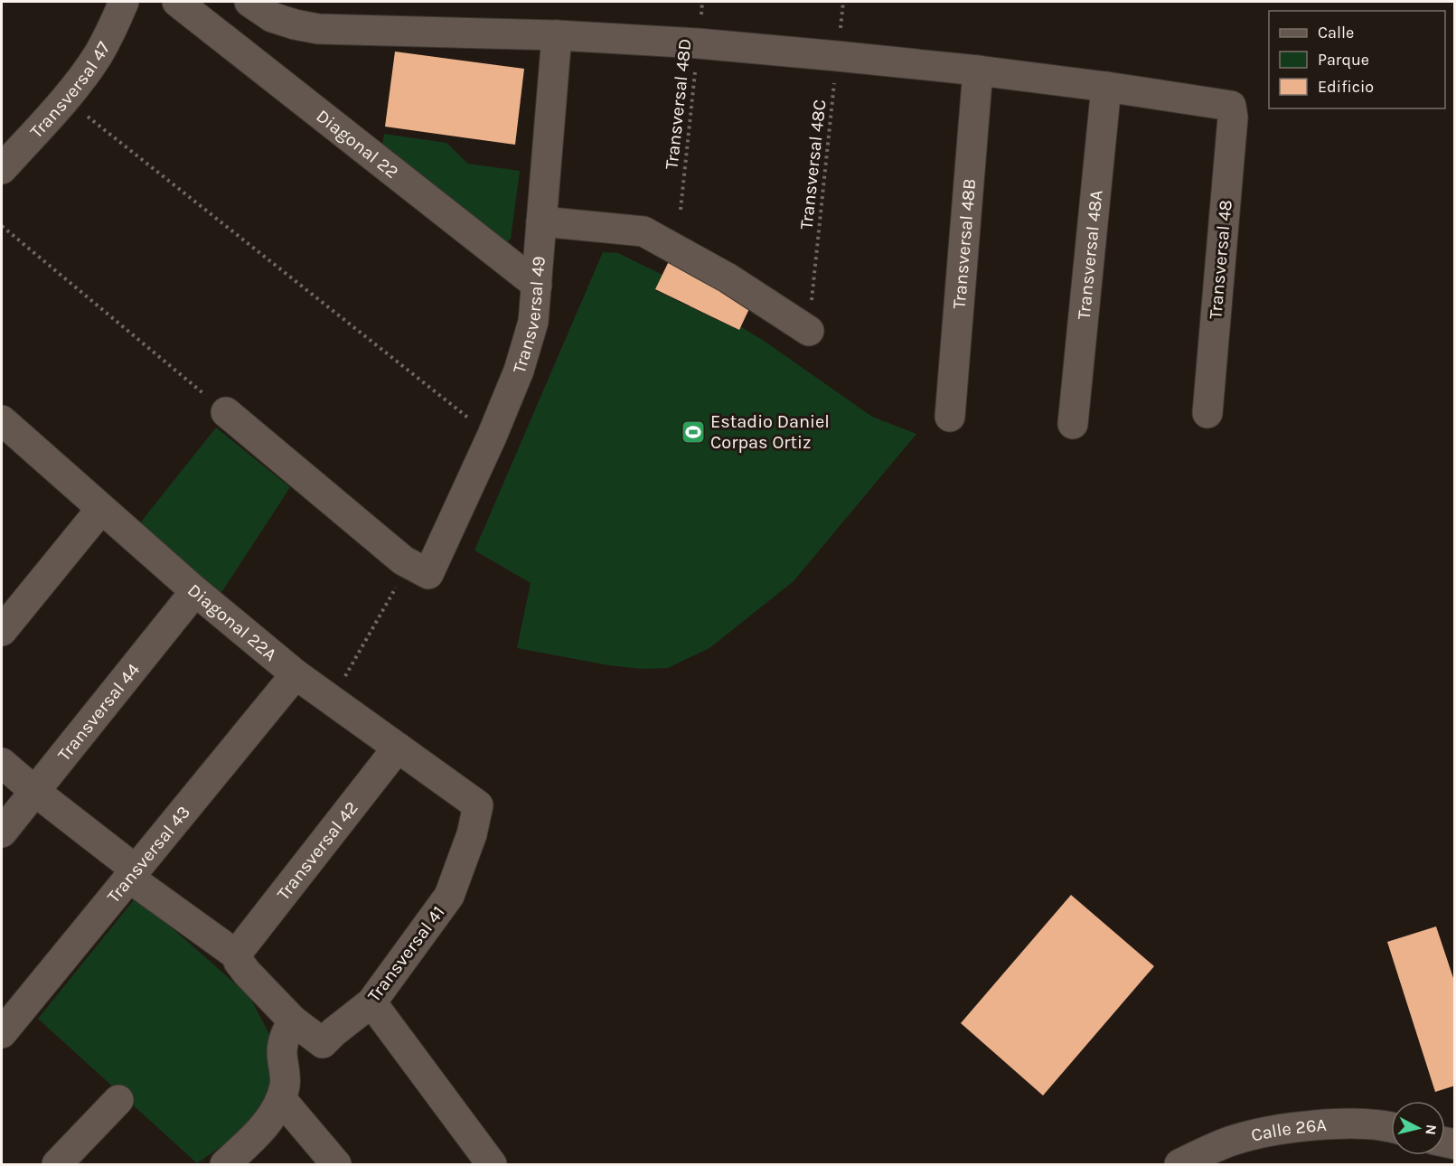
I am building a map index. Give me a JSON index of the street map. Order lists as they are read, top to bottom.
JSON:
{
  "streets": {
    "street": [
      "Transversal 47",
      "Diagonal 22",
      "Transversal 48B",
      "Transversal 48A",
      "Transversal 48",
      "Transversal 49",
      "Diagonal 22A",
      "Transversal 44",
      "Transversal 42",
      "Transversal 43",
      "Transversal 41",
      "Calle 26A"
    ],
    "path": ["Transversal 48D", "Transversal 48C"]
  },
  "crossings": [
    ["Diagonal 22", "Transversal 49"],
    ["Transversal 48A", "Transversal 48"],
    ["Diagonal 22A", "Transversal 44"],
    ["Diagonal 22A", "Transversal 42"],
    ["Diagonal 22A", "Transversal 43"],
    ["Diagonal 22A", "Transversal 41"]
  ],
  "places": {
    "sports": ["Estadio Daniel Corpas Ortiz"]
  },
  "legend": ["Calle", "Parque", "Edificio"],
  "north": "right"
}
